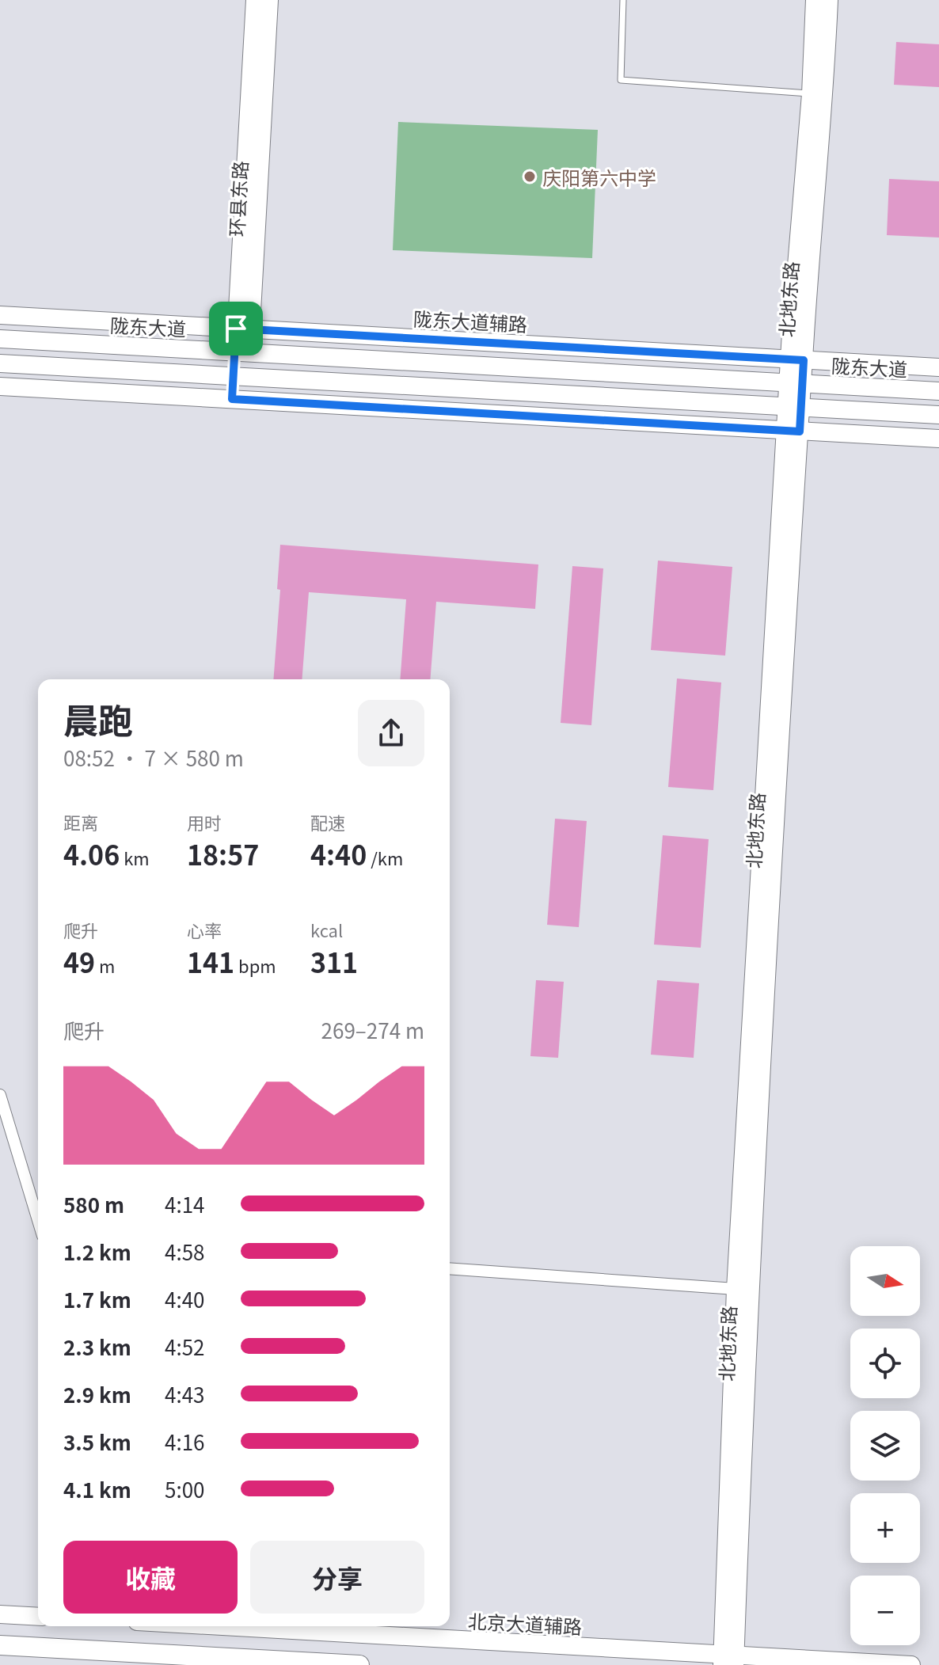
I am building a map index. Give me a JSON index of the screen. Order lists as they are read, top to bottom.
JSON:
{
  "streets": {
    "street": [
      "环县东路",
      "北地东路",
      "陇东大道辅路",
      "陇东大道",
      "北京大道辅路"
    ]
  },
  "crossings": [
    ["环县东路", "陇东大道辅路"],
    ["环县东路", "陇东大道"],
    ["北地东路", "陇东大道辅路"],
    ["北地东路", "陇东大道"],
    ["北地东路", "北京大道辅路"]
  ],
  "places": ["庆阳第六中学"],
  "north": "right",
  "page": {
    "heading": ["晨跑", "08:52 · 7 × 580 m"],
    "stats": [
      ["距离", "4.06 km"],
      ["用时", "18:57"],
      ["配速", "4:40 /km"],
      ["爬升", "49 m"],
      ["心率", "141 bpm"],
      ["kcal", "311"]
    ],
    "chart": ["爬升", "269–274 m"],
    "list": [
      {
        "name": "580 m",
        "note": "4:14"
      },
      {
        "name": "1.2 km",
        "note": "4:58"
      },
      {
        "name": "1.7 km",
        "note": "4:40"
      },
      {
        "name": "2.3 km",
        "note": "4:52"
      },
      {
        "name": "2.9 km",
        "note": "4:43"
      },
      {
        "name": "3.5 km",
        "note": "4:16"
      },
      {
        "name": "4.1 km",
        "note": "5:00"
      }
    ],
    "map_buttons": ["+", "−"],
    "buttons": ["收藏", "分享"]
  }
}
